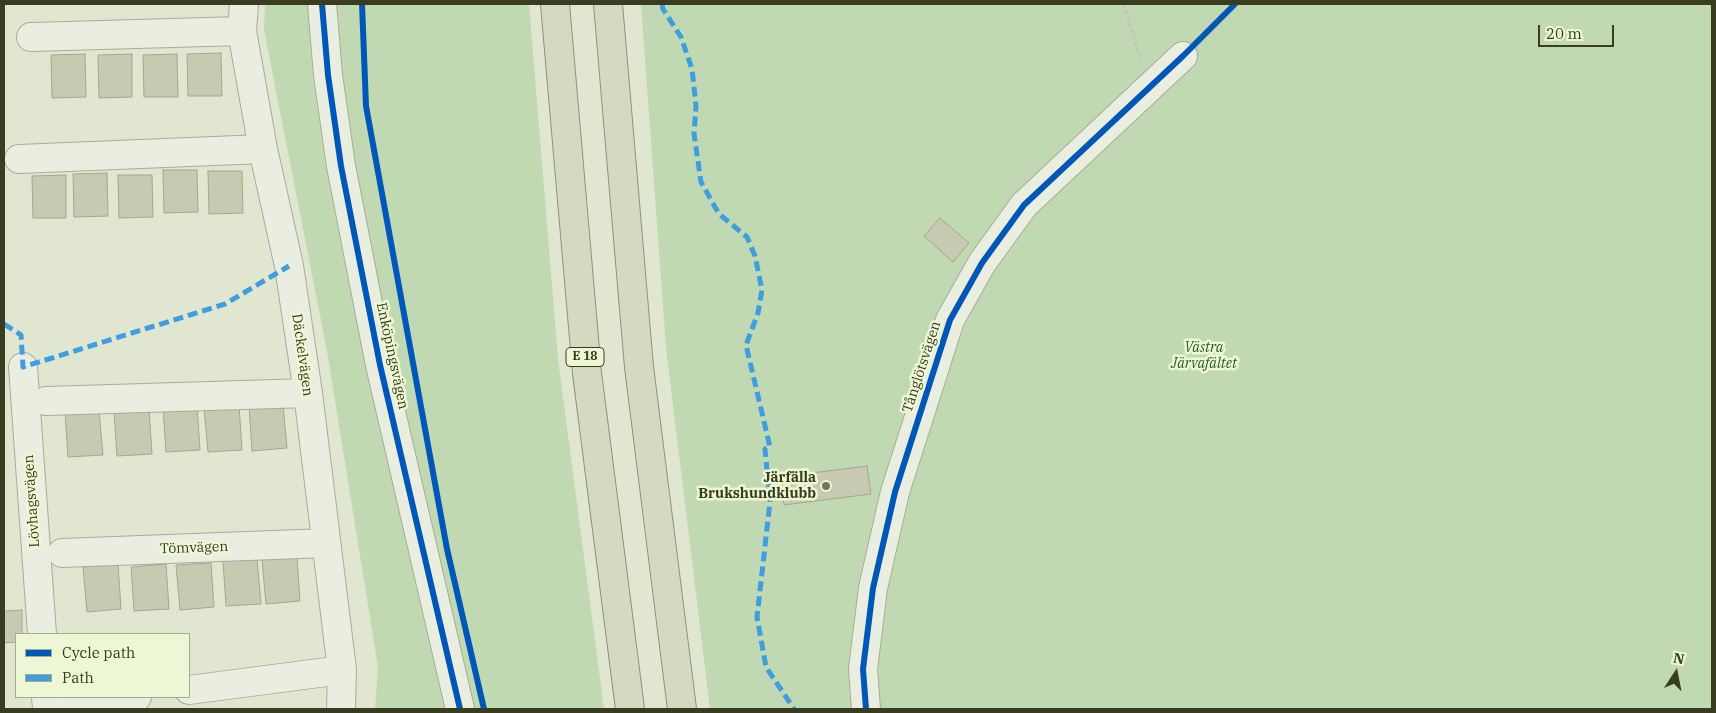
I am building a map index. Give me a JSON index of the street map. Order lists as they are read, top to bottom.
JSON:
{
  "streets": {
    "highway": ["E 18"],
    "street": [
      "Däckelvägen",
      "Enköpingsvägen",
      "Tånglötsvägen",
      "Lövhagsvägen",
      "Tömvägen"
    ]
  },
  "crossings": [
    ["Däckelvägen", "Tömvägen"]
  ],
  "parks": ["Västra Järvafältet"],
  "places": ["Järfälla Brukshundklubb"],
  "legend": ["Cycle path", "Path"],
  "scale_bar": "20 m",
  "north": "top"
}
